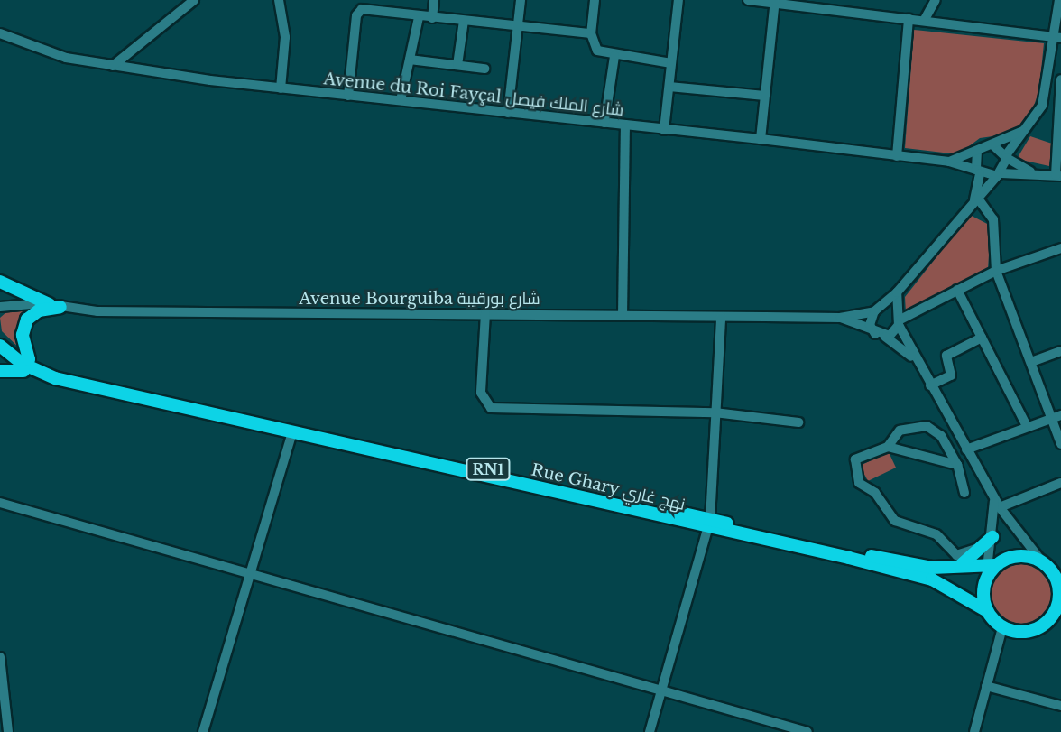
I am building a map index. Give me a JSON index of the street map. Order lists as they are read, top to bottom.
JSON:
{
  "streets": {
    "highway": ["RN1", "Rue Ghary نهج غاري"],
    "street": ["Avenue du Roi Fayçal شارع الملك فيصل", "Avenue Bourguiba شارع بورقيبة"]
  }
}
